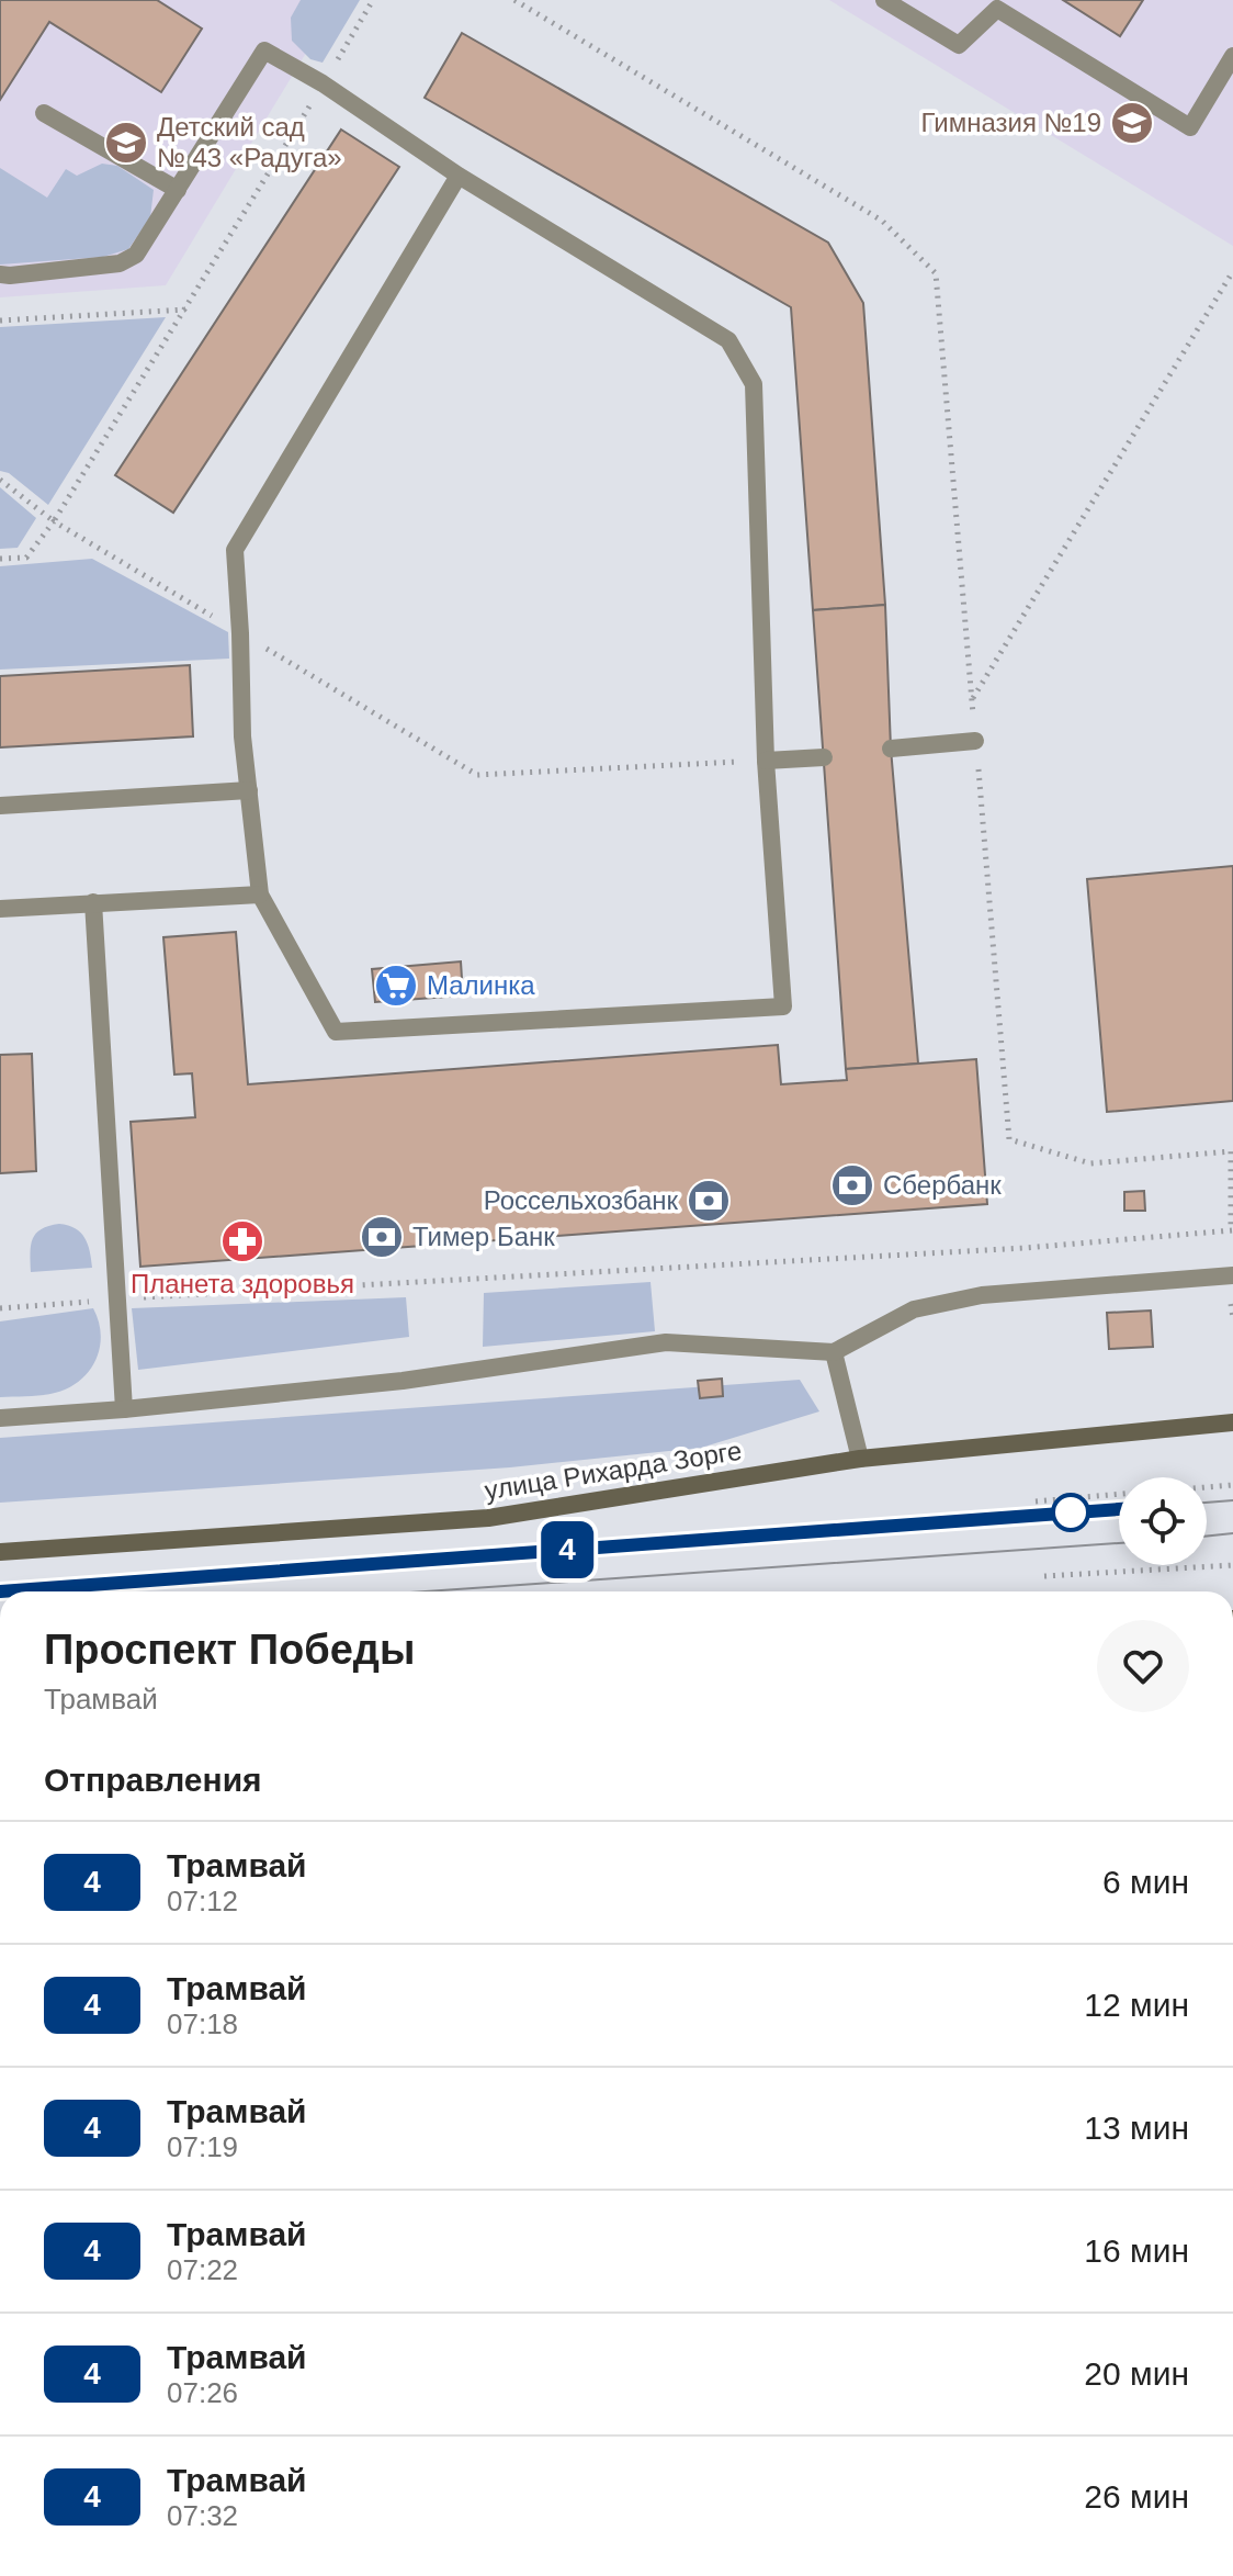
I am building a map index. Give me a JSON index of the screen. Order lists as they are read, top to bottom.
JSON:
{
  "streets": {
    "main road": ["улица Рихарда Зорге"]
  },
  "places": {
    "school or university": ["Гимназия №19", "Детский сад № 43 «Радуга»"],
    "supermarket": ["Малинка"],
    "bank": ["Сбербанк", "Россельхозбанк", "Тимер Банк"],
    "pharmacy": ["Планета здоровья"]
  },
  "lines": ["tram line 4"],
  "page": {
    "on_map": "4",
    "heading": [
      ["Проспект Победы", "Трамвай"],
      "Отправления"
    ],
    "list": [
      {
        "mark": "4",
        "name": "Трамвай",
        "note": "07:12",
        "value": "6 мин"
      },
      {
        "mark": "4",
        "name": "Трамвай",
        "note": "07:18",
        "value": "12 мин"
      },
      {
        "mark": "4",
        "name": "Трамвай",
        "note": "07:19",
        "value": "13 мин"
      },
      {
        "mark": "4",
        "name": "Трамвай",
        "note": "07:22",
        "value": "16 мин"
      },
      {
        "mark": "4",
        "name": "Трамвай",
        "note": "07:26",
        "value": "20 мин"
      },
      {
        "mark": "4",
        "name": "Трамвай",
        "note": "07:32",
        "value": "26 мин"
      }
    ]
  }
}
